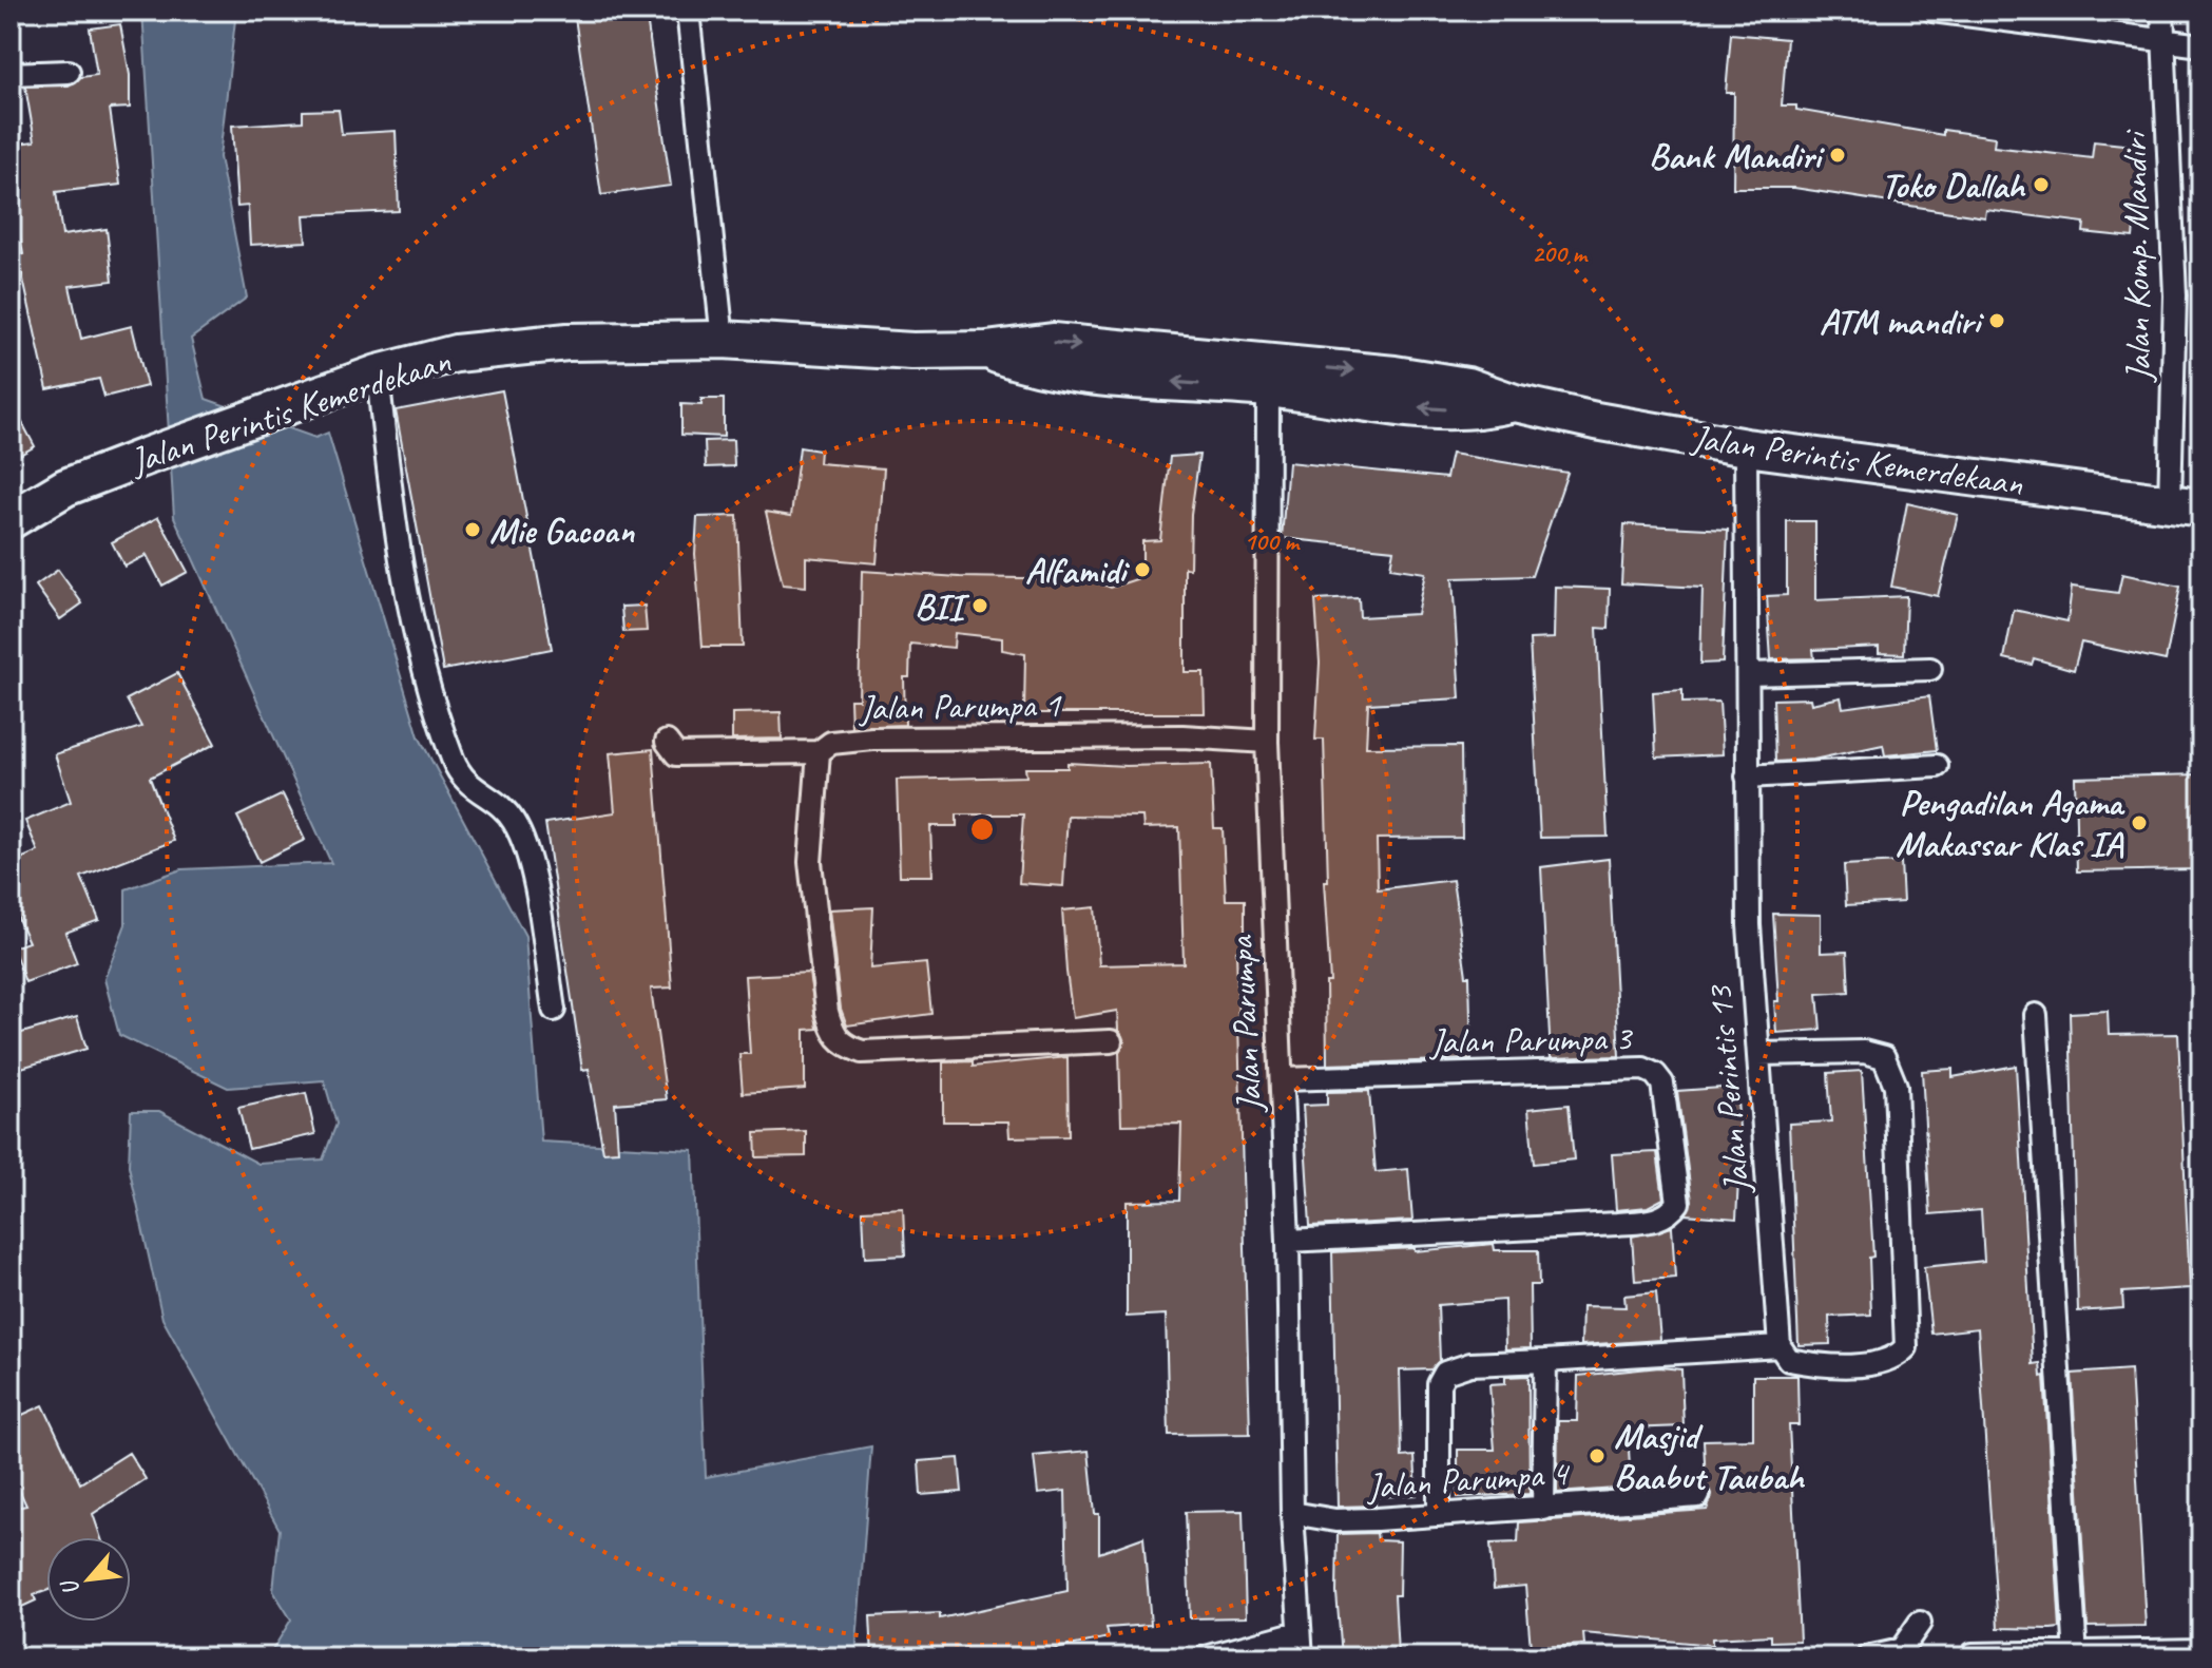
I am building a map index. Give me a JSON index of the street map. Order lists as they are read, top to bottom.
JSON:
{
  "streets": {
    "highway": ["Jalan Perintis Kemerdekaan"],
    "street": [
      "Jalan Komp. Mandiri",
      "Jalan Parumpa 1",
      "Jalan Parumpa",
      "Jalan Parumpa 3",
      "Jalan Perintis 13",
      "Jalan Parumpa 4"
    ]
  },
  "crossings": [
    ["Jalan Komp. Mandiri", "Jalan Perintis Kemerdekaan"],
    ["Jalan Perintis Kemerdekaan", "Jalan Parumpa"],
    ["Jalan Perintis Kemerdekaan", "Jalan Perintis 13"],
    ["Jalan Parumpa 1", "Jalan Parumpa"],
    ["Jalan Parumpa", "Jalan Parumpa 3"],
    ["Jalan Parumpa", "Jalan Parumpa 4"]
  ],
  "places": [
    "Bank Mandiri",
    "Toko Dallah",
    "ATM mandiri",
    "Mie Gacoan",
    "Alfamidi",
    "BII",
    "Pengadilan Agama Makassar Klas IA",
    "Masjid Baabut Taubah"
  ],
  "north": "bottom left",
  "rings": ["200 m", "100 m"]
}
